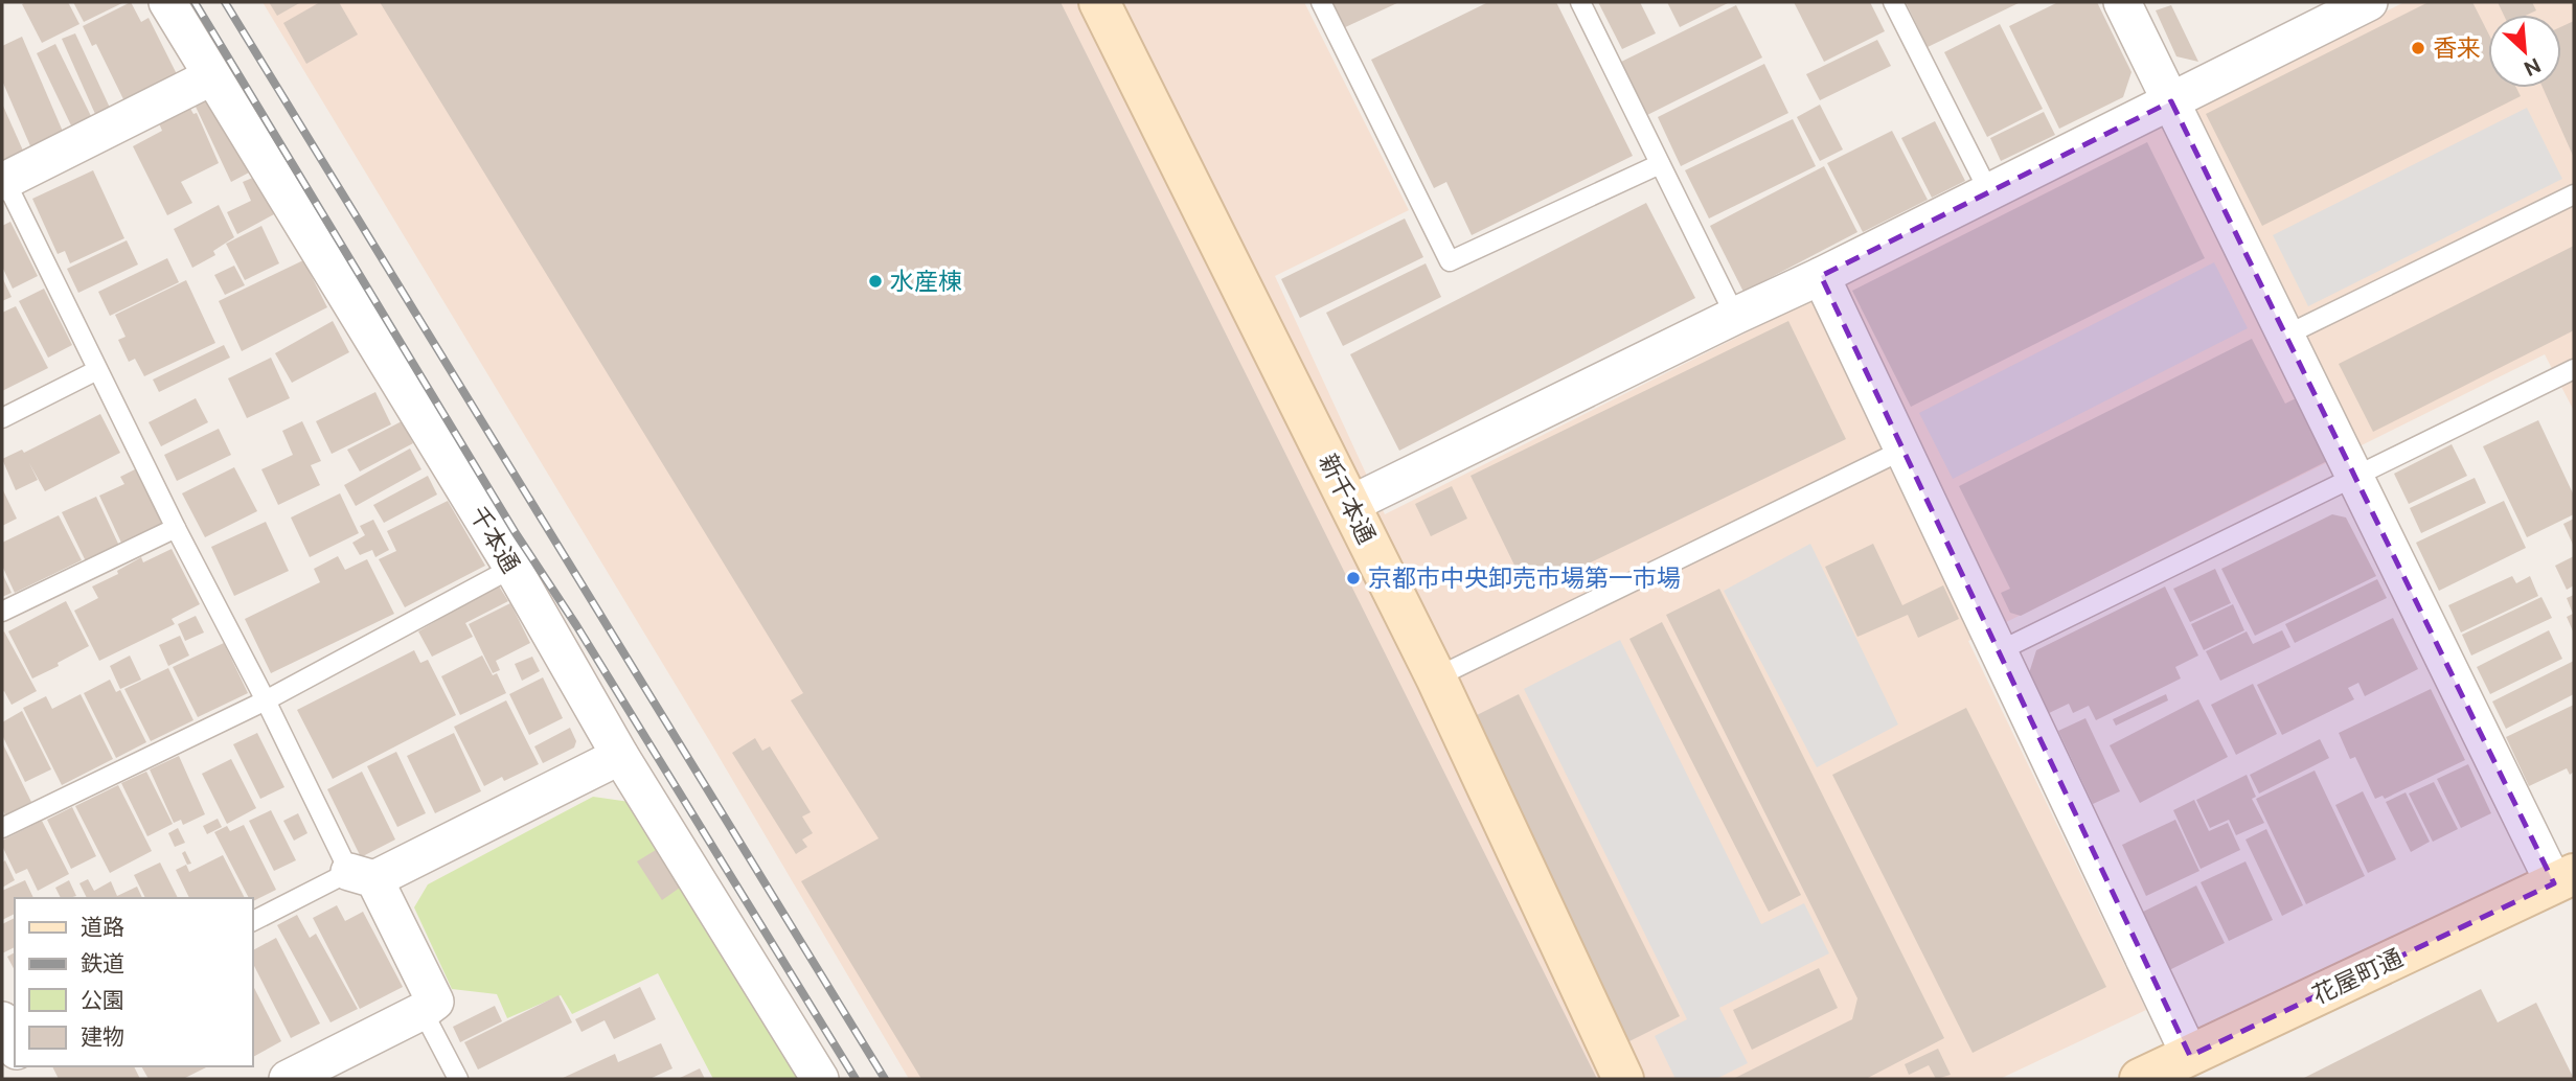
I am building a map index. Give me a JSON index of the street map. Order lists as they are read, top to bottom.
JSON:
{
  "streets": {
    "street": ["新千本通", "千本通", "花屋町通"]
  },
  "places": ["香来", "水産棟", "京都市中央卸売市場第一市場"],
  "legend": [
    "道路",
    "鉄道",
    "公園",
    "建物"
  ],
  "north": "bottom right"
}
